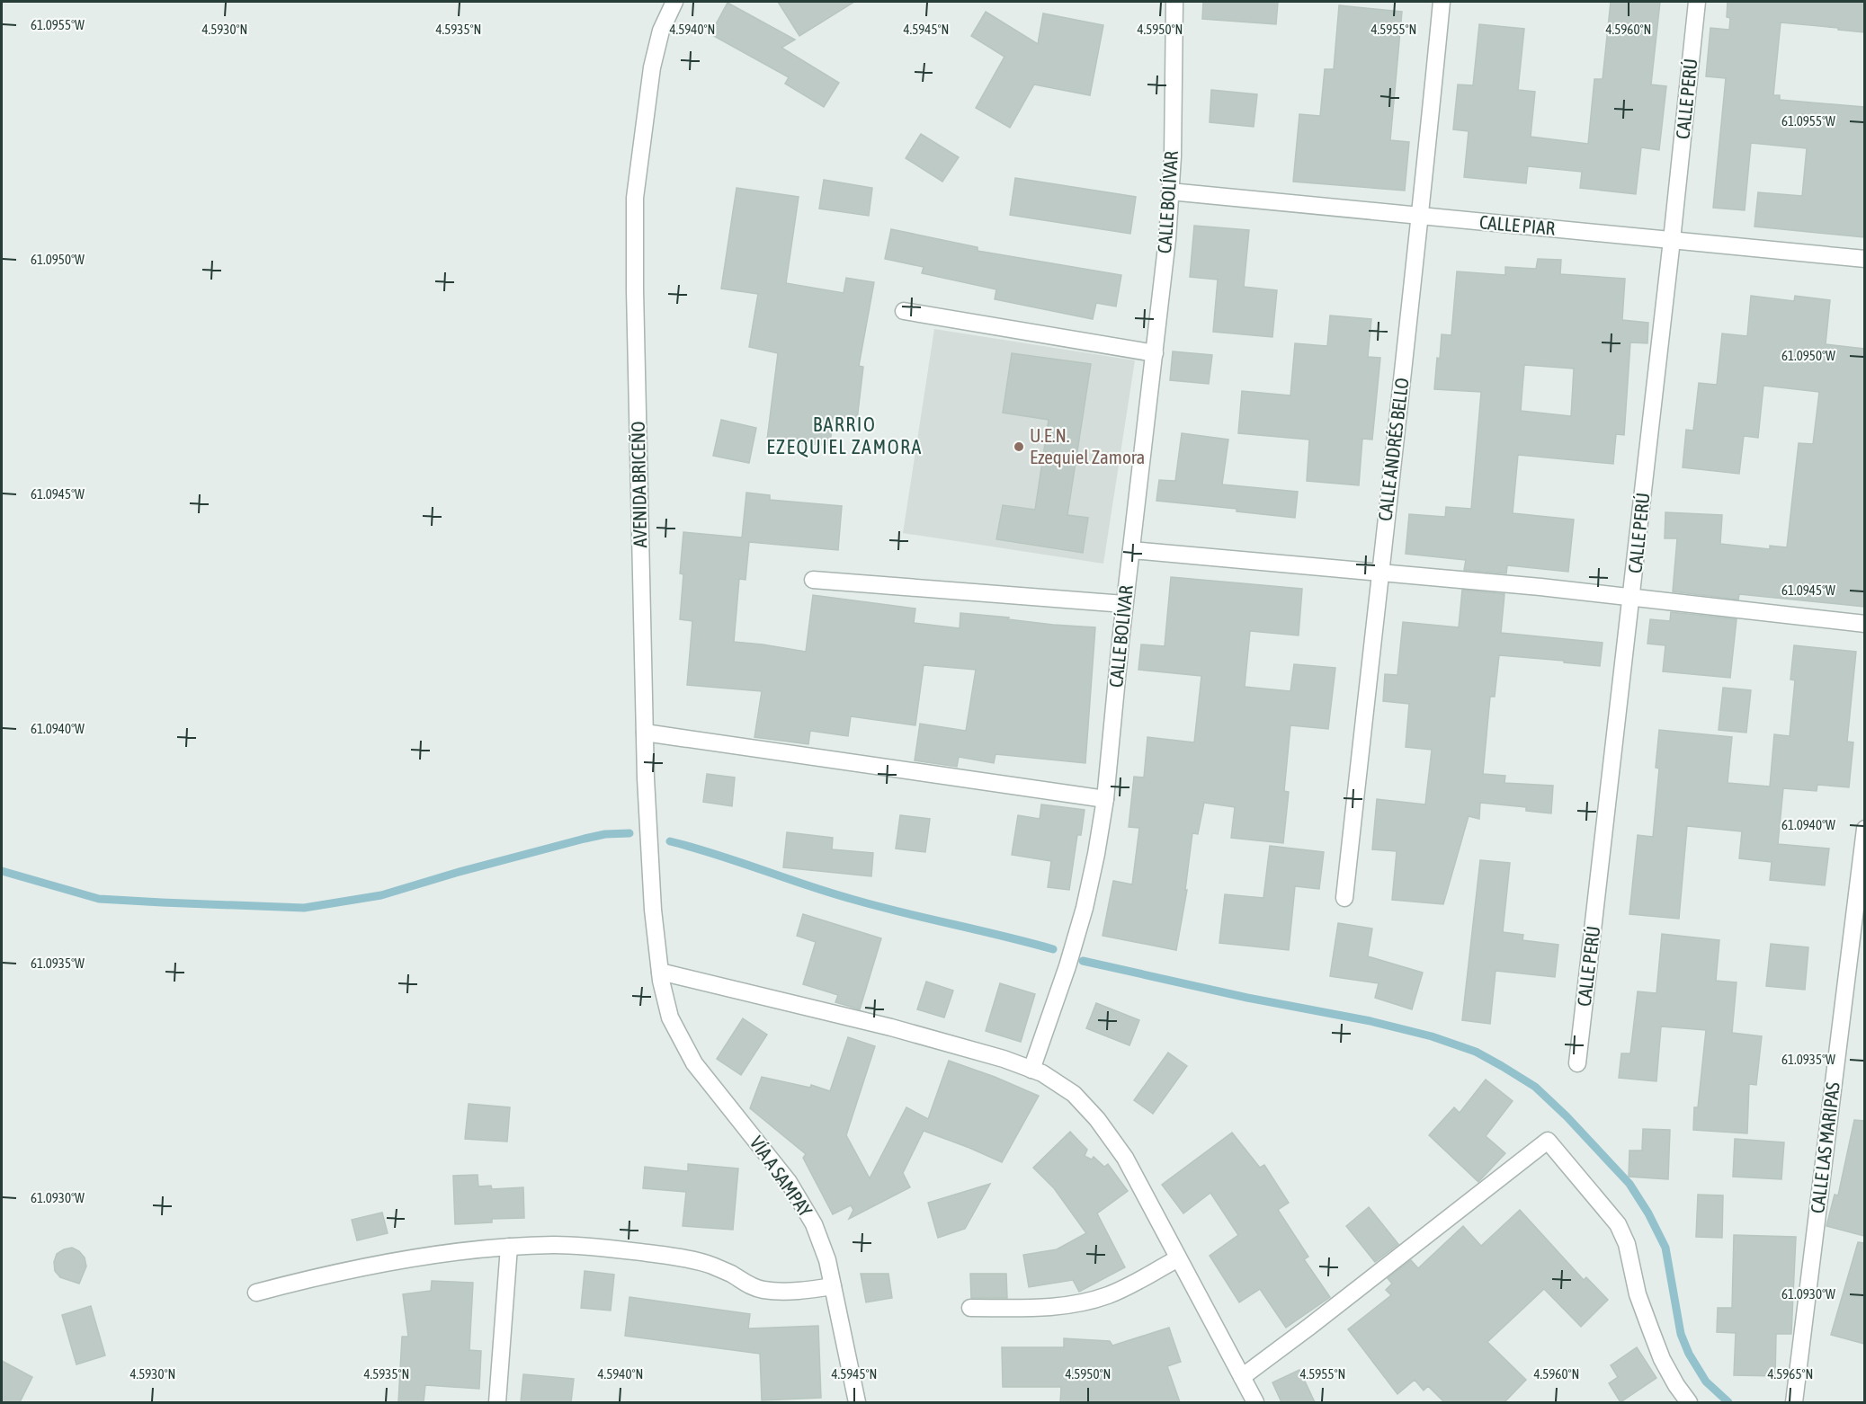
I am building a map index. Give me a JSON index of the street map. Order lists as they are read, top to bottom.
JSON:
{
  "streets": {
    "street": [
      "CALLE PERÚ",
      "CALLE BOLÍVAR",
      "CALLE PIAR",
      "CALLE ANDRÉS BELLO",
      "AVENIDA BRICEÑO",
      "CALLE LAS MARIPAS",
      "VÍA A SAMPAY"
    ]
  },
  "crossings": [
    ["CALLE PERÚ", "CALLE PIAR"],
    ["CALLE BOLÍVAR", "CALLE PIAR"],
    ["CALLE PIAR", "CALLE ANDRÉS BELLO"],
    ["AVENIDA BRICEÑO", "VÍA A SAMPAY"]
  ],
  "districts": ["BARRIO EZEQUIEL ZAMORA"],
  "places": ["U.E.N. Ezequiel Zamora"],
  "coordinates": [
    "61.0955°W",
    "4.5930°N",
    "4.5935°N",
    "4.5940°N",
    "4.5945°N",
    "4.5950°N",
    "4.5955°N",
    "4.5960°N",
    "61.0950°W",
    "61.0945°W",
    "61.0940°W",
    "61.0935°W",
    "61.0930°W",
    "4.5965°N"
  ]
}
